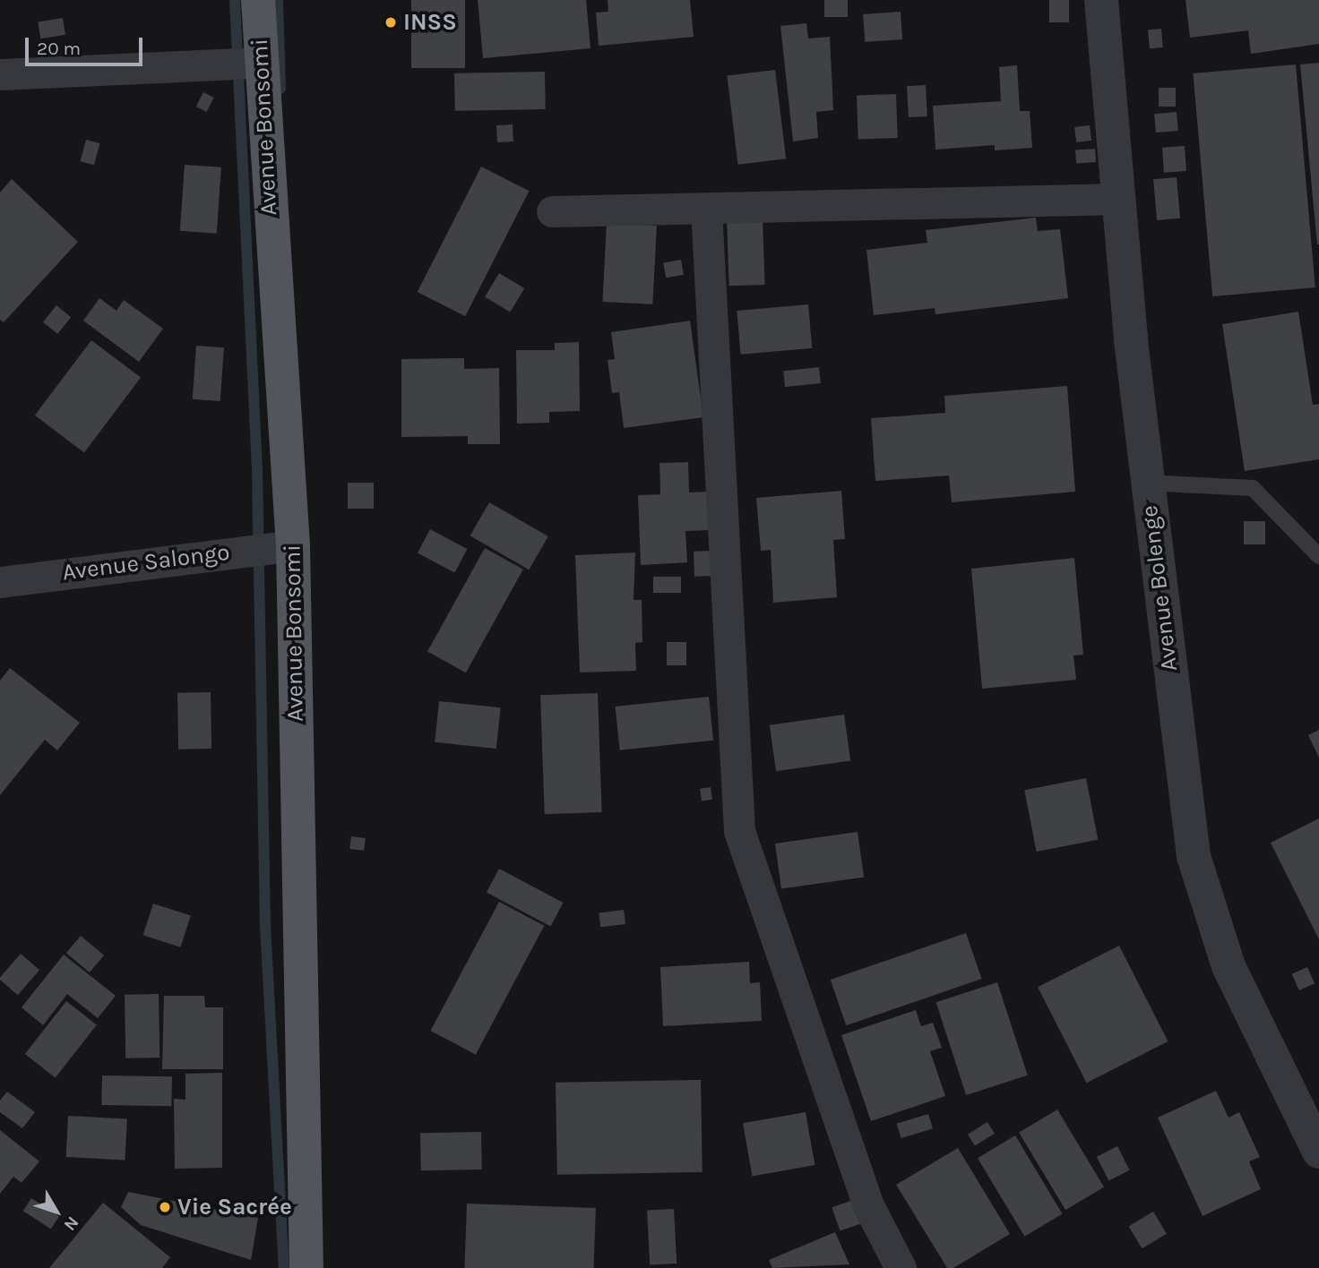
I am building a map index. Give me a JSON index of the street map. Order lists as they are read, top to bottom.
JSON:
{
  "streets": {
    "main road": ["Avenue Bonsomi"],
    "street": ["Avenue Salongo", "Avenue Bolenge"]
  },
  "crossings": [
    ["Avenue Bonsomi", "Avenue Salongo"]
  ],
  "places": ["INSS", "Vie Sacrée"],
  "scale_bar": "20 m",
  "north": "bottom right"
}
